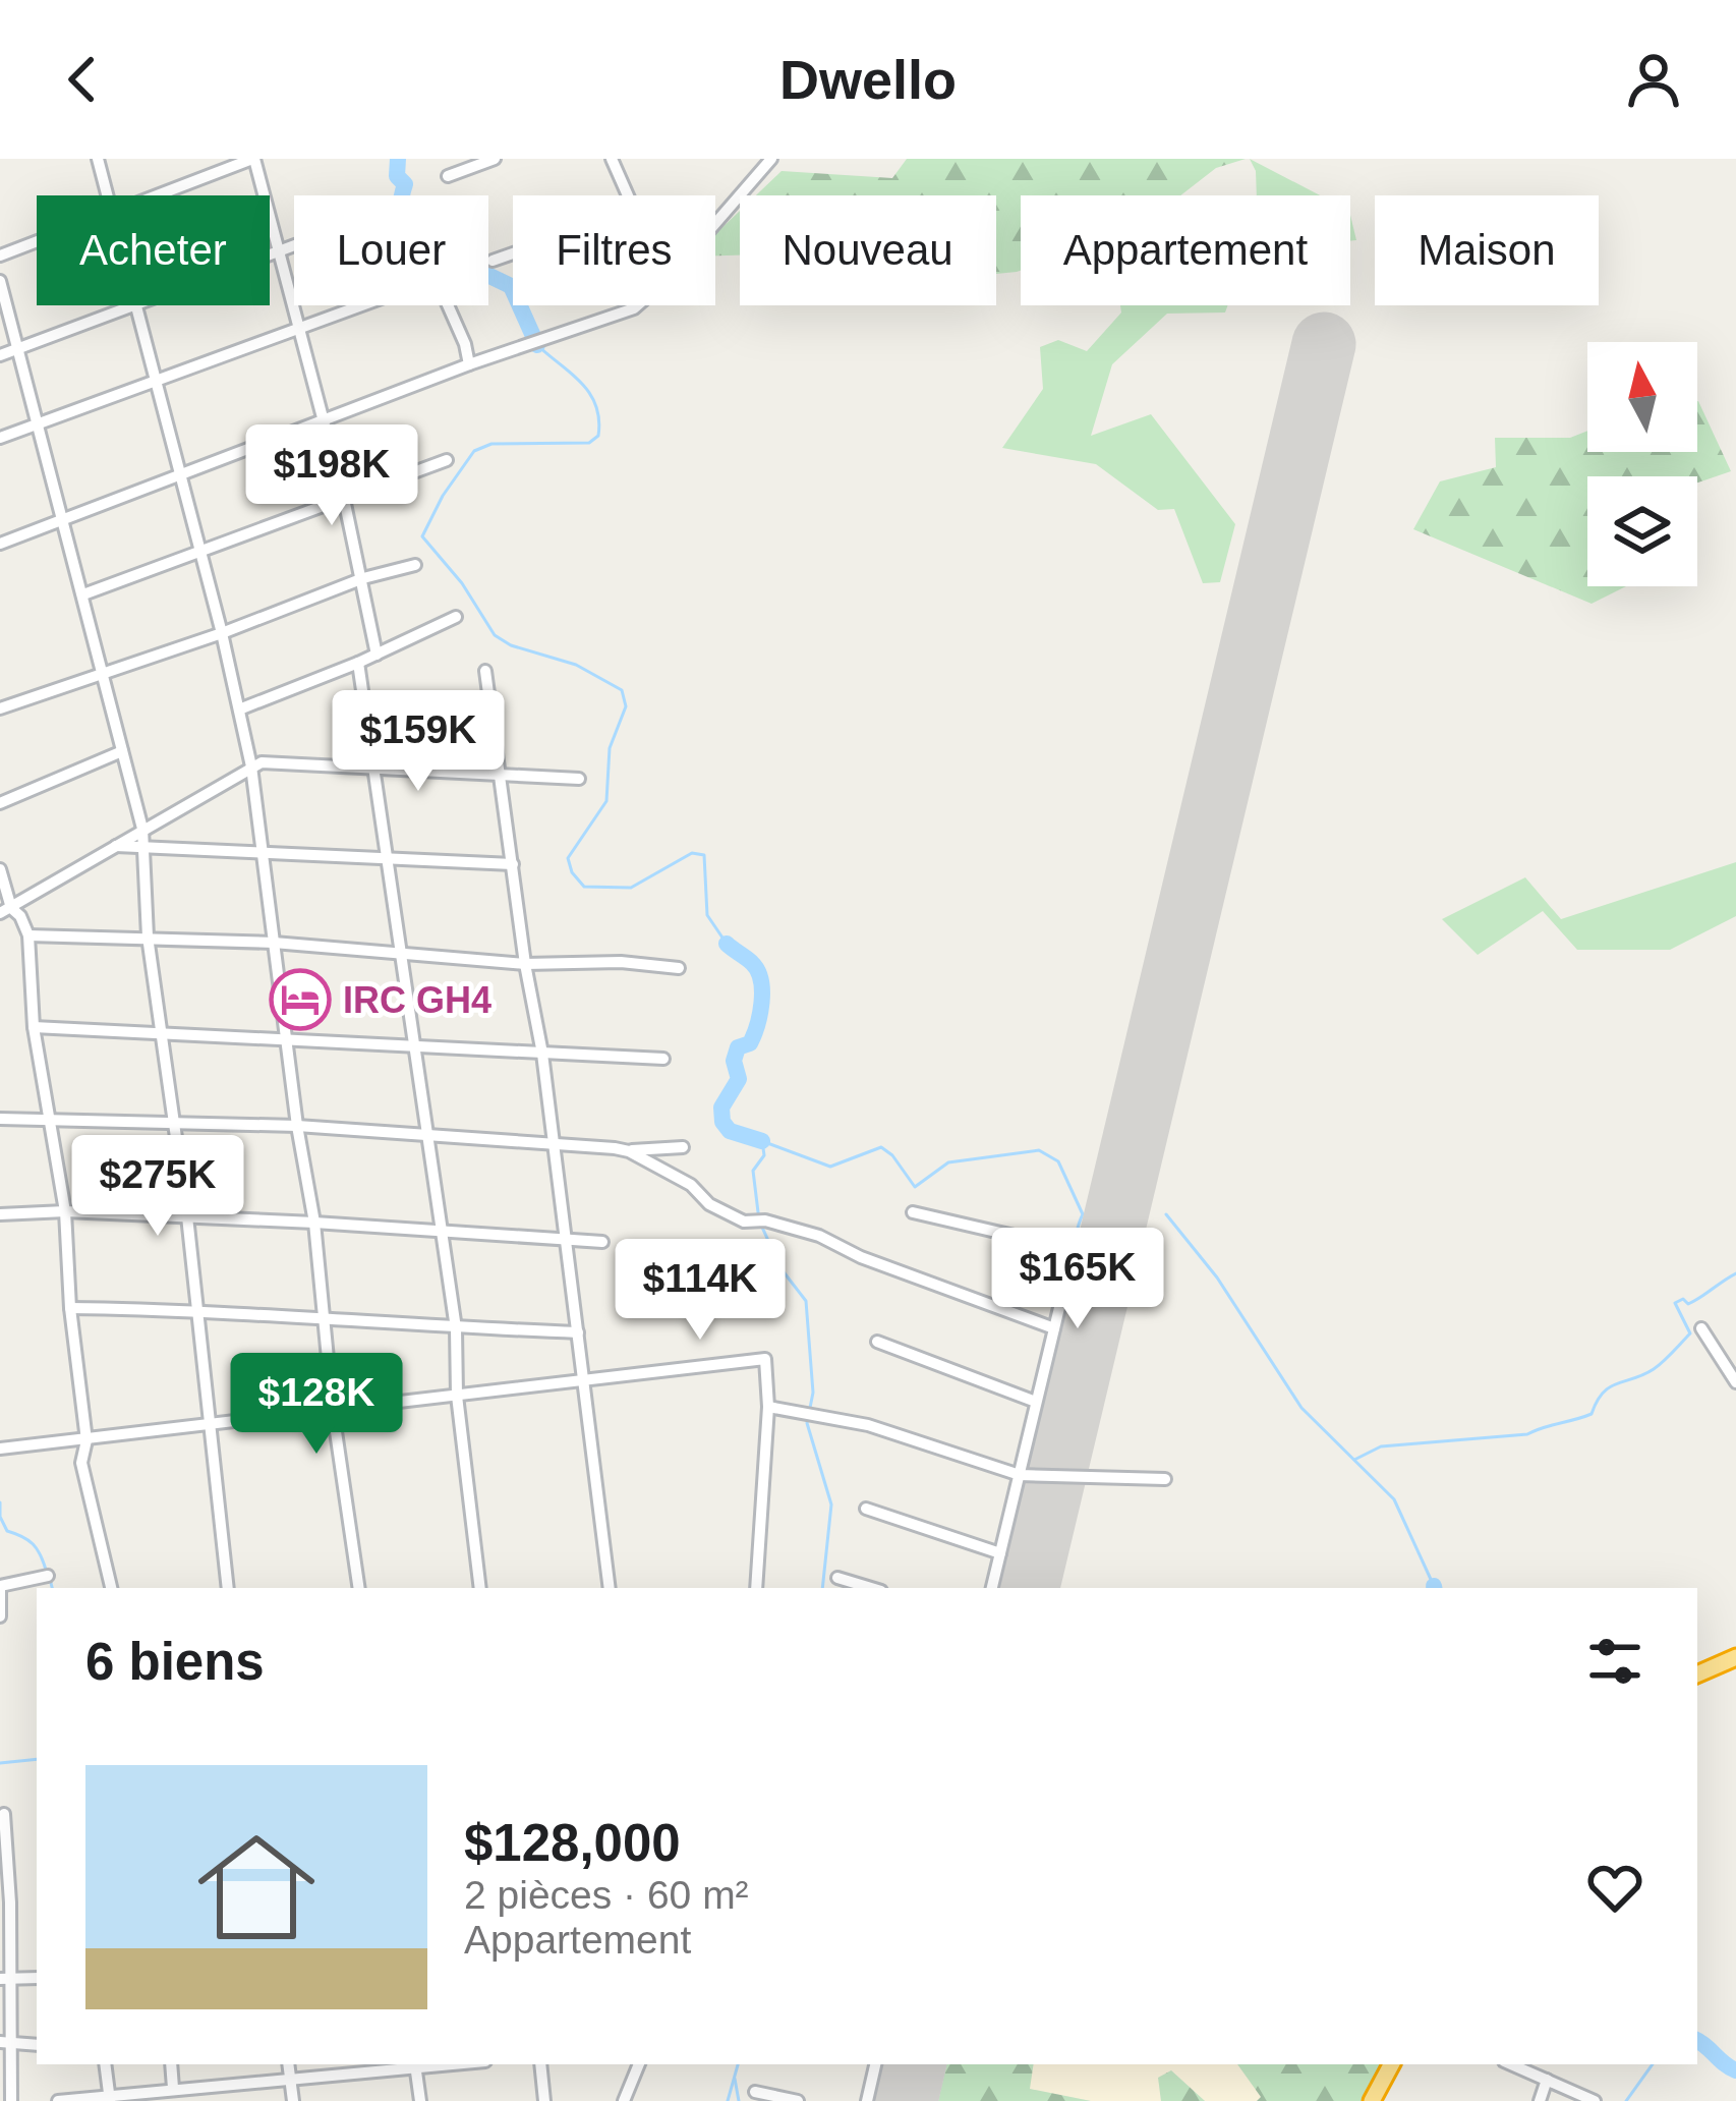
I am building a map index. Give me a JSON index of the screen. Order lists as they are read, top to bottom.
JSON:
{
  "places": {
    "hotel": ["IRC GH4"]
  },
  "north": "top",
  "page": {
    "header": "Dwello",
    "chip": [
      "Acheter",
      "Louer",
      "Filtres",
      "Nouveau",
      "Appartement",
      "Maison"
    ],
    "price": [
      "$198K",
      "$159K",
      "$275K",
      "$165K",
      "$114K",
      "$128K"
    ],
    "heading": "6 biens",
    "list": [
      {
        "name": "$128,000",
        "note": "2 pièces · 60 m² · Appartement"
      }
    ]
  }
}
